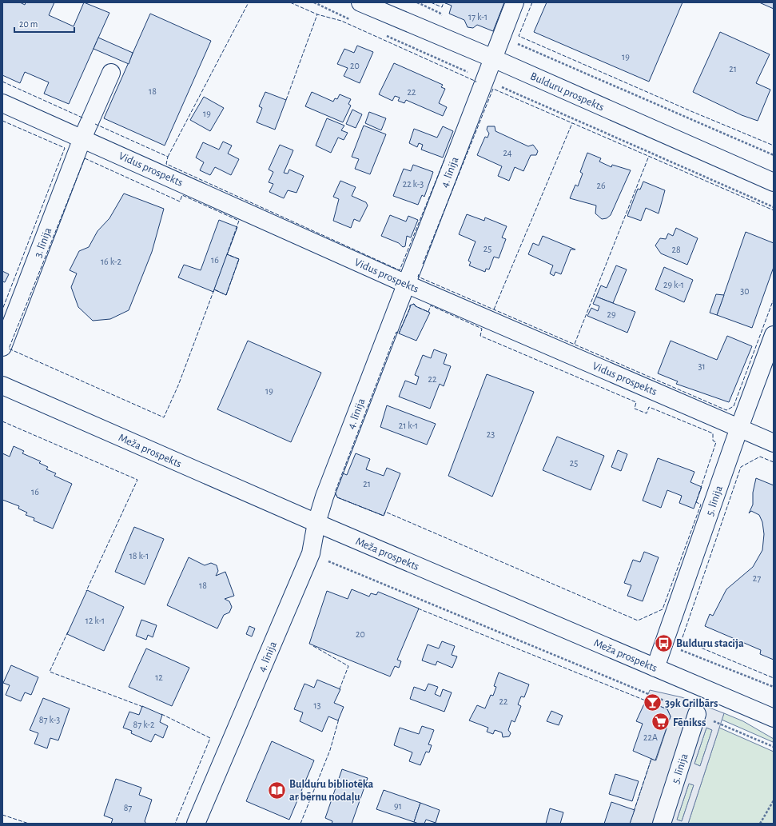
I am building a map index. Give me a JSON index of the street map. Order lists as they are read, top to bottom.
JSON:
{
  "streets": {
    "street": [
      "Bulduru prospekts",
      "Vidus prospekts",
      "4. līnija",
      "3. līnija",
      "Meža prospekts",
      "5. līnija"
    ]
  },
  "crossings": [
    ["Bulduru prospekts", "4. līnija"],
    ["Vidus prospekts", "4. līnija"],
    ["Vidus prospekts", "3. līnija"],
    ["Vidus prospekts", "5. līnija"],
    ["4. līnija", "Meža prospekts"],
    ["Meža prospekts", "5. līnija"]
  ],
  "places": {
    "bus stop": ["Bulduru stacija"],
    "bar": ["39k Grilbārs"],
    "supermarket": ["Fēnikss"],
    "library": ["Bulduru bibliotēka ar bērnu nodaļu"]
  },
  "house_numbers": [
    "17 k-1",
    "19",
    "20",
    "21",
    "18",
    "22",
    "19",
    "24",
    "22 k-3",
    "26",
    "25",
    "28",
    "16",
    "16 k-2",
    "29 k-1",
    "30",
    "29",
    "31",
    "22",
    "19",
    "21 k-1",
    "23",
    "25",
    "21",
    "16",
    "18 k-1",
    "27",
    "18",
    "12 k-1",
    "20",
    "12",
    "22",
    "13",
    "87 k-3",
    "87 k-2",
    "22A",
    "91",
    "87"
  ],
  "scale_bar": "20 m"
}
